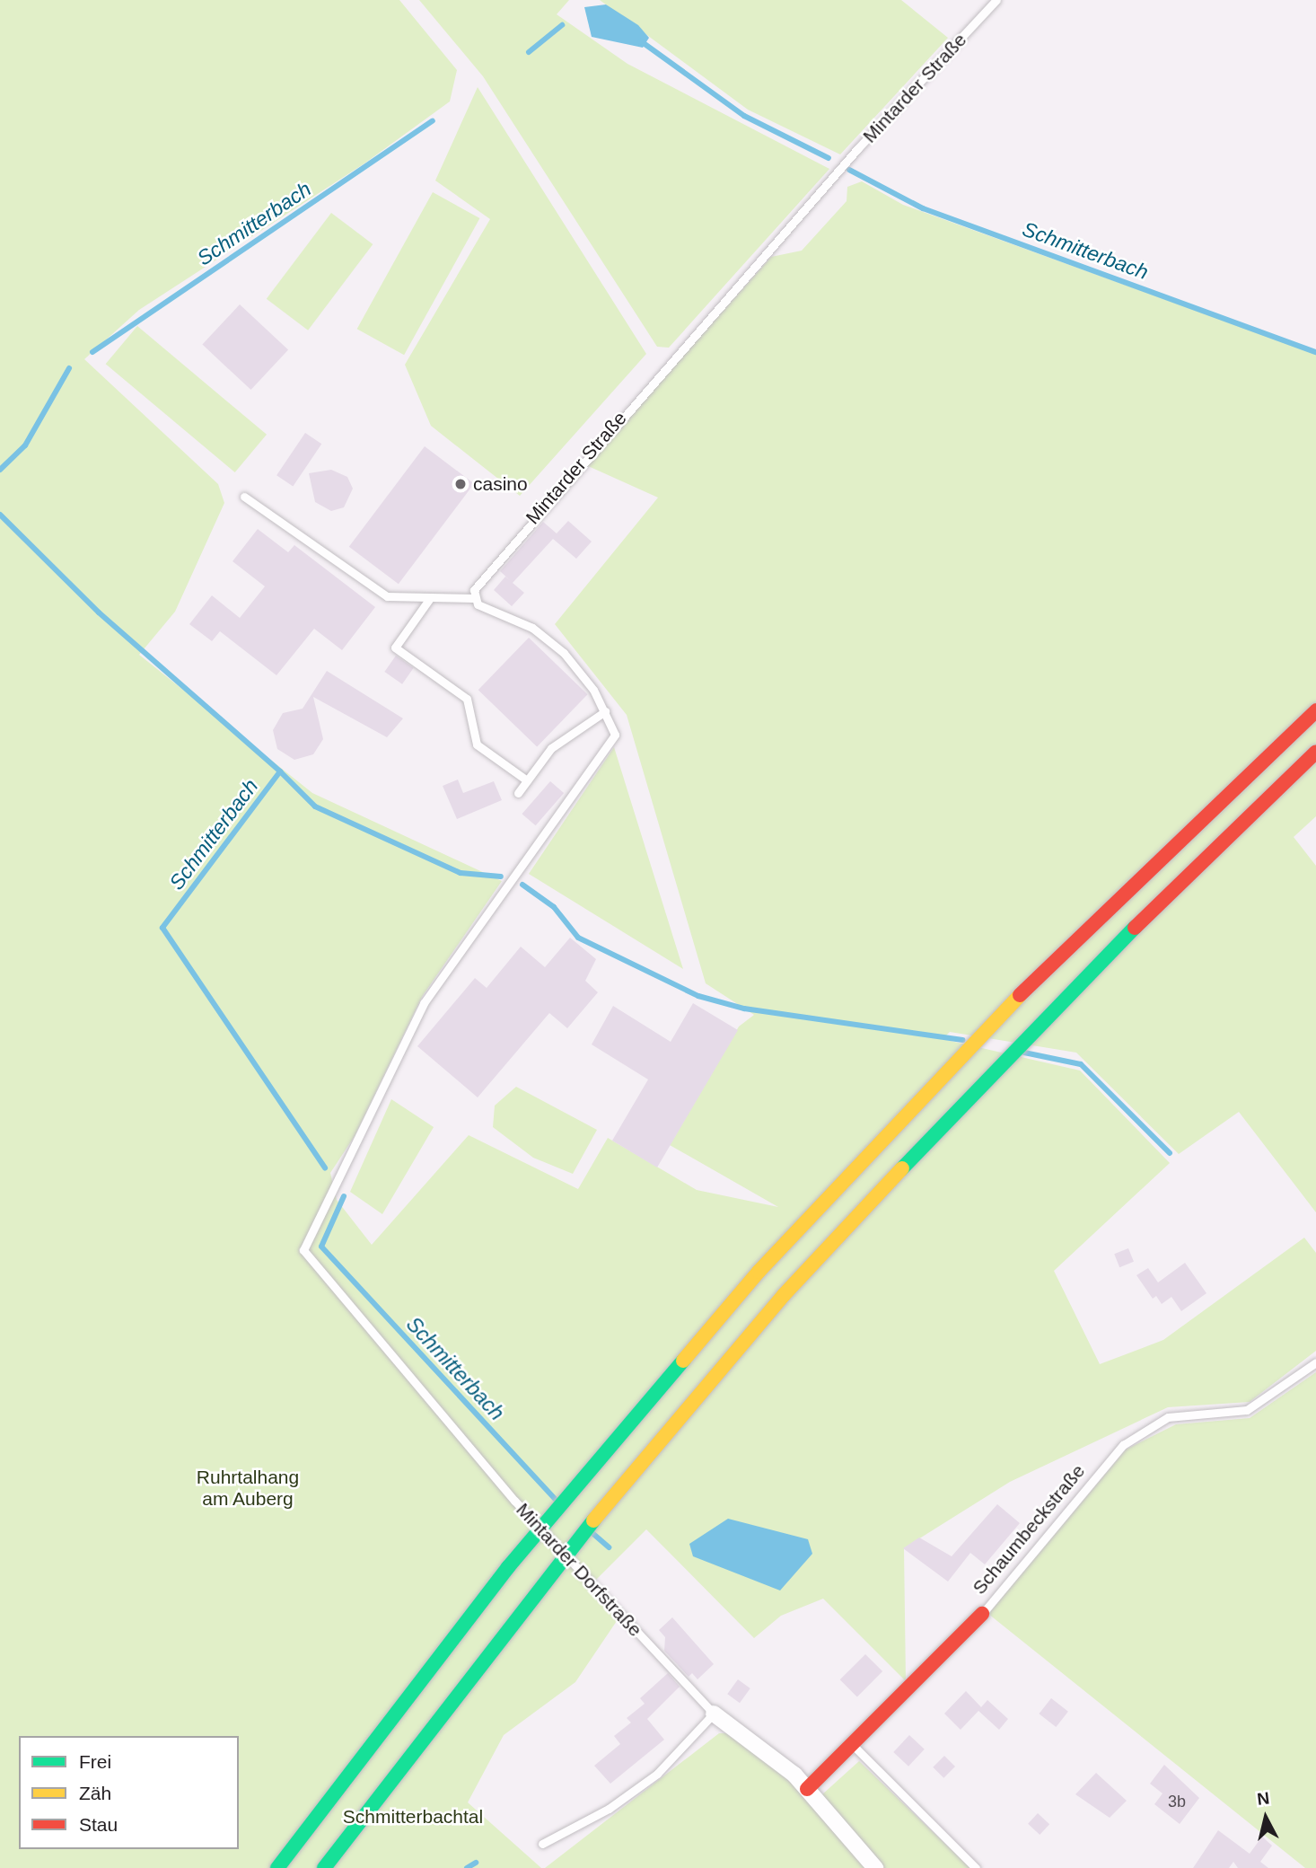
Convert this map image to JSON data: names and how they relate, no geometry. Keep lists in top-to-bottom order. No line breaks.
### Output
{"streets":{"main road":["Schaumbeckstraße"],"street":["Mintarder Dorfstraße"],"lane":["Mintarder Straße"]},"crossings":[["Schaumbeckstraße","Mintarder Dorfstraße"]],"water":["Schmitterbach"],"parks":["Ruhrtalhang am Auberg","Schmitterbachtal"],"places":["casino"],"house_numbers":["3b"],"legend":["Frei","Zäh","Stau"],"north":"top"}
